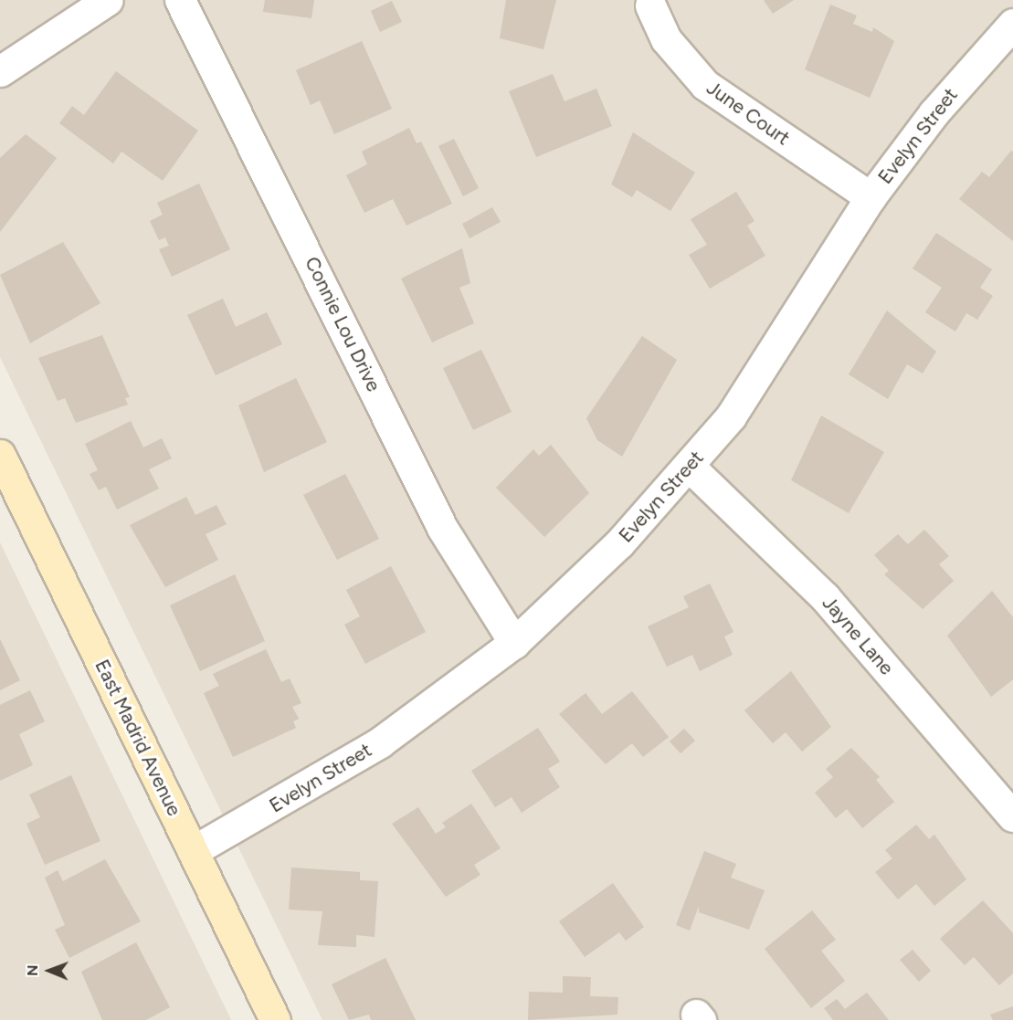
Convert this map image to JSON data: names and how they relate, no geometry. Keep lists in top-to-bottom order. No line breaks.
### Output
{"streets":{"street":["June Court","Evelyn Street","Connie Lou Drive","Jayne Lane","East Madrid Avenue"]},"crossings":[["June Court","Evelyn Street"],["Evelyn Street","Connie Lou Drive"],["Evelyn Street","Jayne Lane"],["Evelyn Street","East Madrid Avenue"]],"north":"left"}
